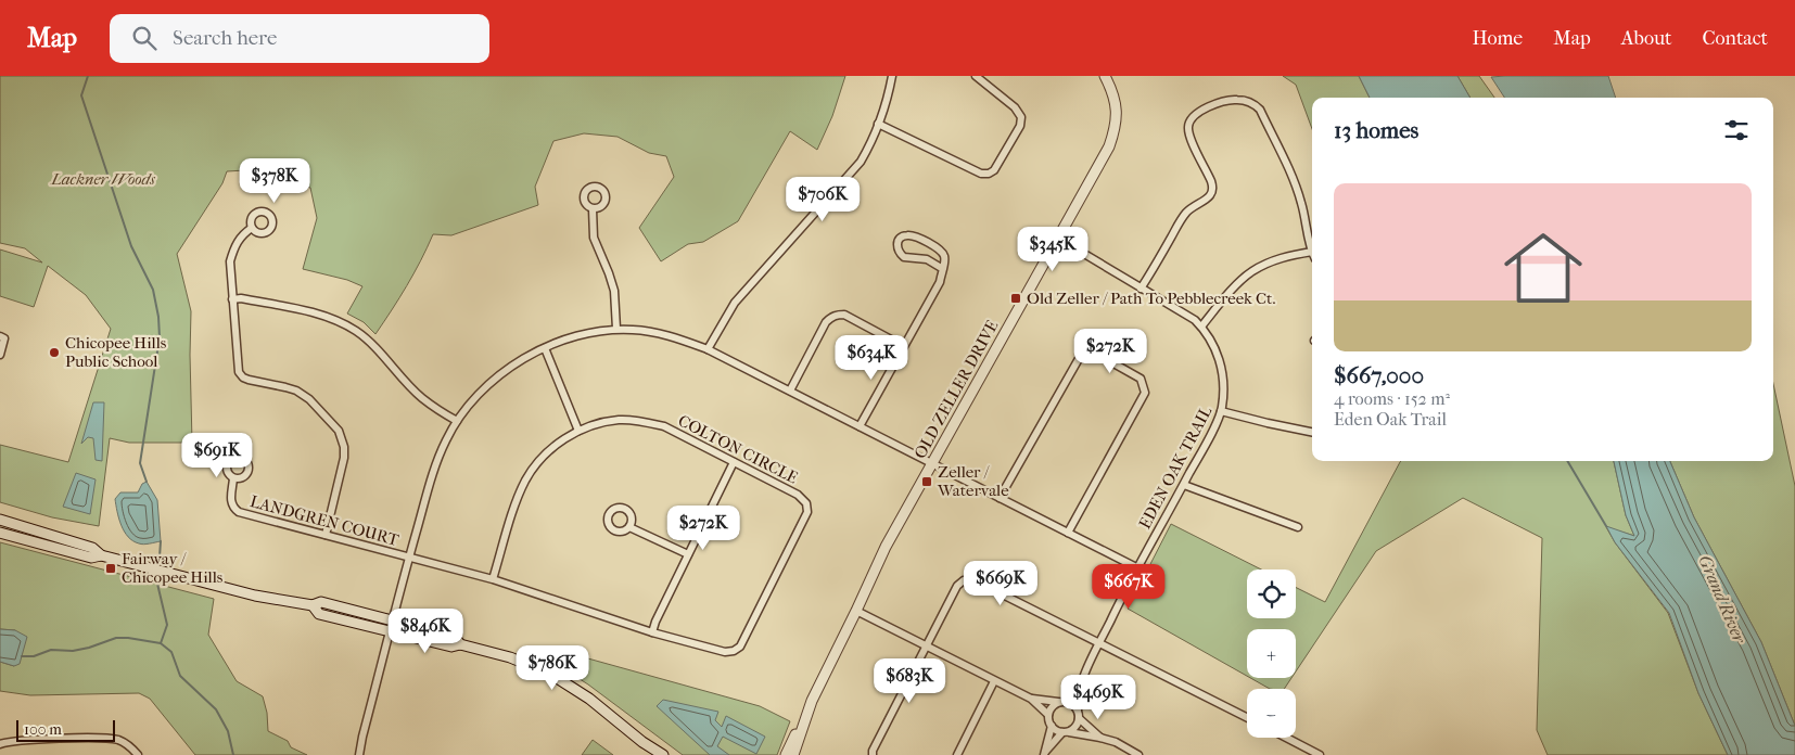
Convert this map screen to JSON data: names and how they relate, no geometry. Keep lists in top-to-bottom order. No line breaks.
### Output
{"streets":{"main road":["OLD ZELLER DRIVE"],"street":["COLTON CIRCLE","EDEN OAK TRAIL","LANDGREN COURT"]},"crossings":[["OLD ZELLER DRIVE","EDEN OAK TRAIL"],["COLTON CIRCLE","LANDGREN COURT"]],"water":["Grand River"],"parks":["Lackner Woods"],"places":{"transit":["Old Zeller / Path To Pebblecreek Ct.","Zeller / Watervale","Fairway / Chicopee Hills"],"other":["Chicopee Hills Public School"]},"scale_bar":"100 m","page":{"header":"Map","search":"Search here","nav":["Home","Map","About","Contact"],"heading":"13 homes","price":["$378K","$706K","$345K","$272K","$634K","$691K","$272K","$669K","$667K","$846K","$786K","$683K","$469K"],"list":[{"name":"$667,000","note":"4 rooms · 152 m² · Eden Oak Trail"}],"map_buttons":["+","−"],"scale":"100 m"}}
